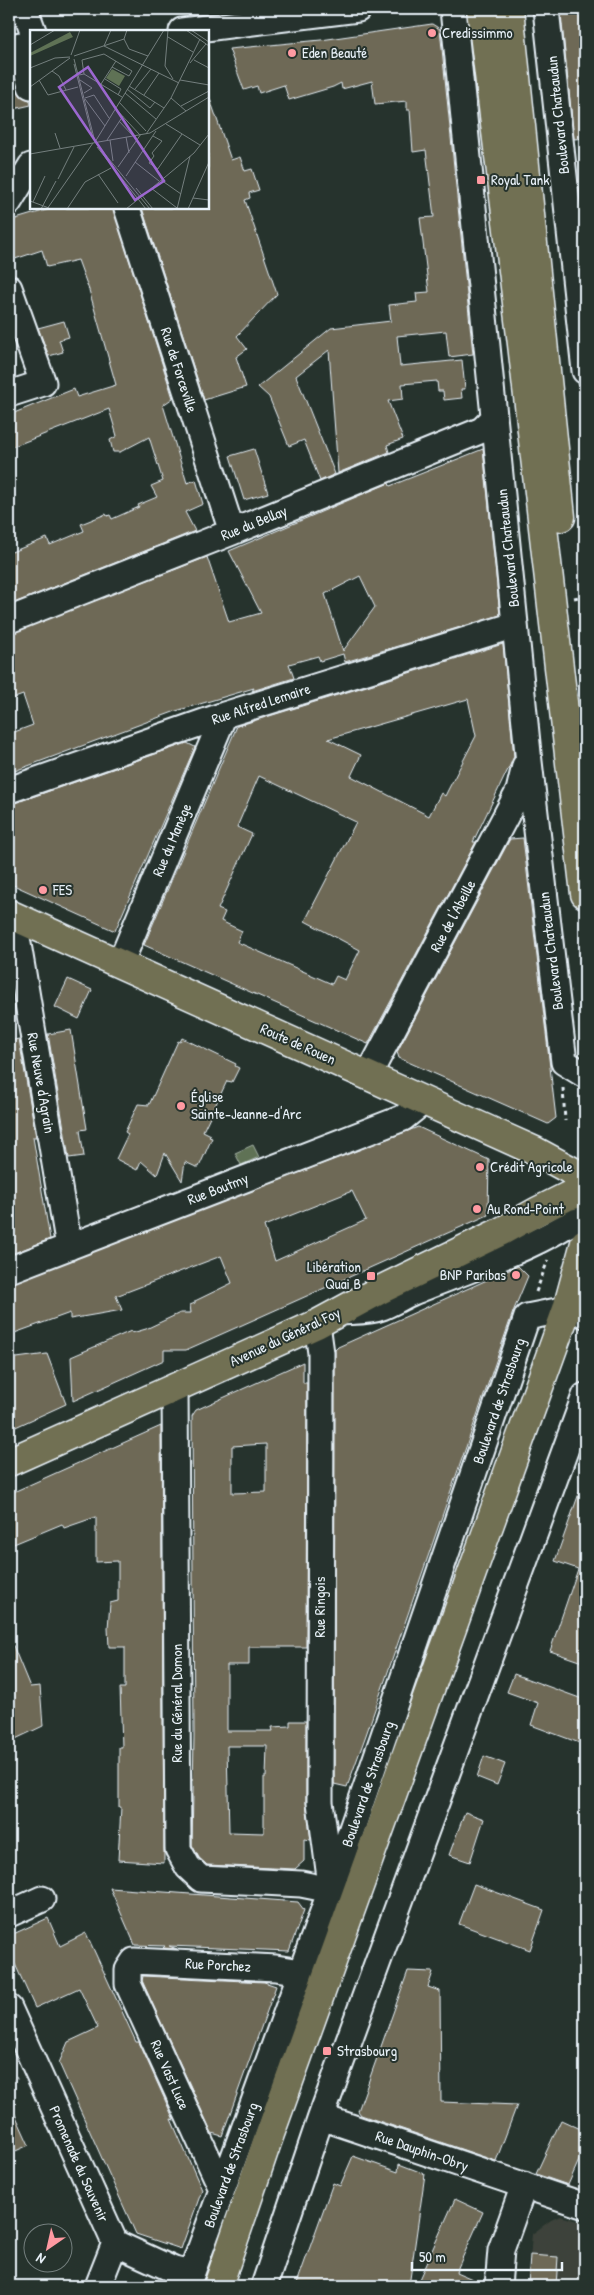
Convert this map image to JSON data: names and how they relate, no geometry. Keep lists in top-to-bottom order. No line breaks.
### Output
{"streets":{"main road":["Route de Rouen","Avenue du Général Foy","Boulevard de Strasbourg"],"street":["Boulevard Chateaudun","Rue de Forceville","Rue du Bellay","Rue Alfred Lemaire","Rue du Manège","Rue de l'Abeille","Rue Neuve d'Agrain","Rue Boutmy","Rue Ringois","Rue du Général Domon","Rue Porchez","Rue Vast Luce","Rue Dauphin-Obry","Promenade du Souvenir"]},"crossings":[["Boulevard Chateaudun","Rue du Bellay"],["Boulevard Chateaudun","Rue Alfred Lemaire"],["Boulevard Chateaudun","Rue de l'Abeille"],["Rue de Forceville","Rue du Bellay"],["Rue Alfred Lemaire","Rue du Manège"],["Rue du Manège","Route de Rouen"],["Rue de l'Abeille","Route de Rouen"],["Route de Rouen","Rue Neuve d'Agrain"],["Route de Rouen","Rue Boutmy"],["Rue Neuve d'Agrain","Rue Boutmy"],["Avenue du Général Foy","Rue Ringois"],["Avenue du Général Foy","Rue du Général Domon"],["Boulevard de Strasbourg","Rue Ringois"],["Boulevard de Strasbourg","Rue du Général Domon"],["Boulevard de Strasbourg","Rue Porchez"],["Boulevard de Strasbourg","Rue Vast Luce"],["Rue Ringois","Rue du Général Domon"],["Rue Porchez","Rue Vast Luce"]],"places":{"other":["Credissimmo","Eden Beauté","FES","Église Sainte-Jeanne-d'Arc","Crédit Agricole","Au Rond-Point","BNP Paribas"],"transit":["Royal Tank","Libération Quai B","Strasbourg"]},"scale_bar":"50 m","north":"bottom left"}
